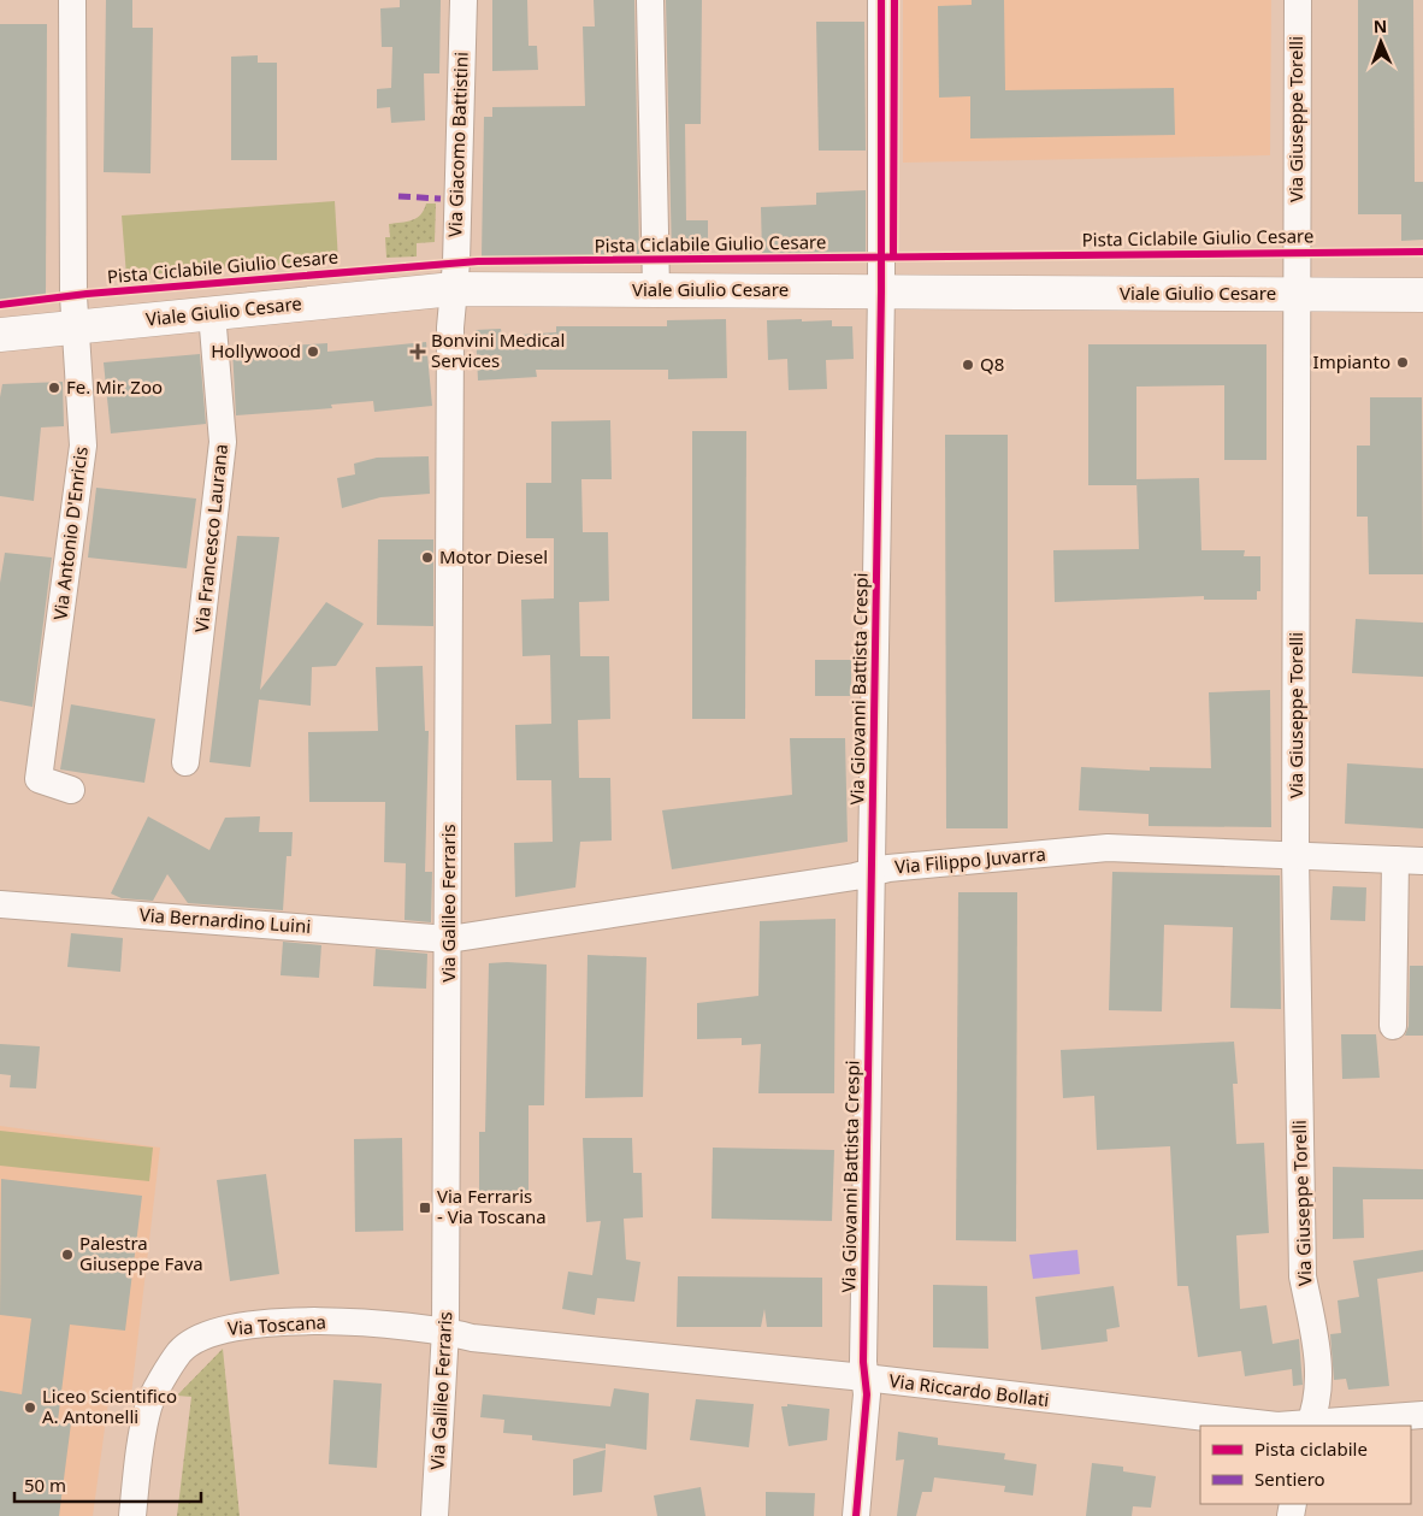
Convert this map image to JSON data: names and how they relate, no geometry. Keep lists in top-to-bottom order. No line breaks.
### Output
{"streets":{"main road":["Viale Giulio Cesare"],"street":["Via Giuseppe Torelli","Via Giacomo Battistini","Via Antonio D'Enricis","Via Francesco Laurana","Via Giovanni Battista Crespi","Via Filippo Juvarra","Via Galileo Ferraris","Via Bernardino Luini","Via Toscana","Via Riccardo Bollati"],"cycle path":["Pista Ciclabile Giulio Cesare"]},"crossings":[["Via Giuseppe Torelli","Viale Giulio Cesare"],["Via Giuseppe Torelli","Via Filippo Juvarra"],["Via Giuseppe Torelli","Via Riccardo Bollati"],["Via Giacomo Battistini","Viale Giulio Cesare"],["Via Giacomo Battistini","Via Galileo Ferraris"],["Viale Giulio Cesare","Via Antonio D'Enricis"],["Viale Giulio Cesare","Via Francesco Laurana"],["Viale Giulio Cesare","Via Giovanni Battista Crespi"],["Viale Giulio Cesare","Via Galileo Ferraris"],["Via Giovanni Battista Crespi","Via Filippo Juvarra"],["Via Giovanni Battista Crespi","Via Riccardo Bollati"],["Via Filippo Juvarra","Via Galileo Ferraris"],["Via Filippo Juvarra","Via Bernardino Luini"],["Via Galileo Ferraris","Via Bernardino Luini"],["Via Galileo Ferraris","Via Toscana"],["Via Galileo Ferraris","Via Riccardo Bollati"],["Via Toscana","Via Riccardo Bollati"]],"places":{"other":["Hollywood","Impianto","Q8","Fe. Mir. Zoo","Motor Diesel","Palestra Giuseppe Fava","Liceo Scientifico A. Antonelli"],"health":["Bonvini Medical Services"],"transit":["Via Ferraris - Via Toscana"]},"legend":["Pista ciclabile","Sentiero"],"scale_bar":"50 m","north":"top"}
